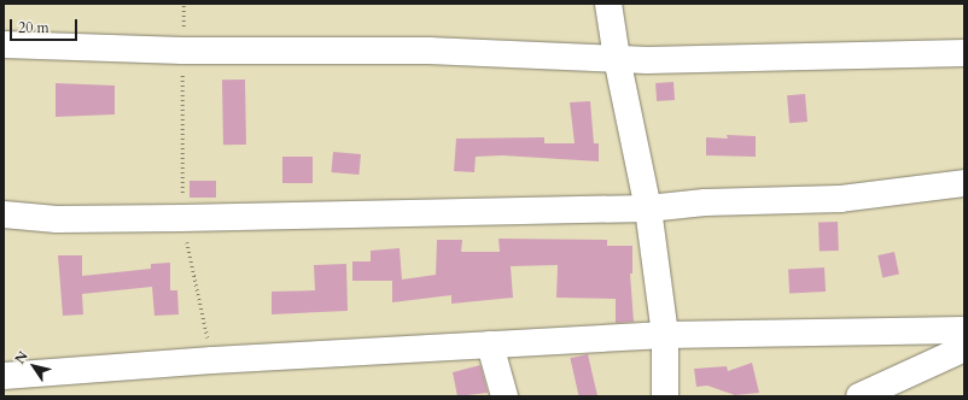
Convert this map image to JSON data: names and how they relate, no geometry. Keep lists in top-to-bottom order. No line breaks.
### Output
{"scale_bar":"20 m","north":"top left"}
